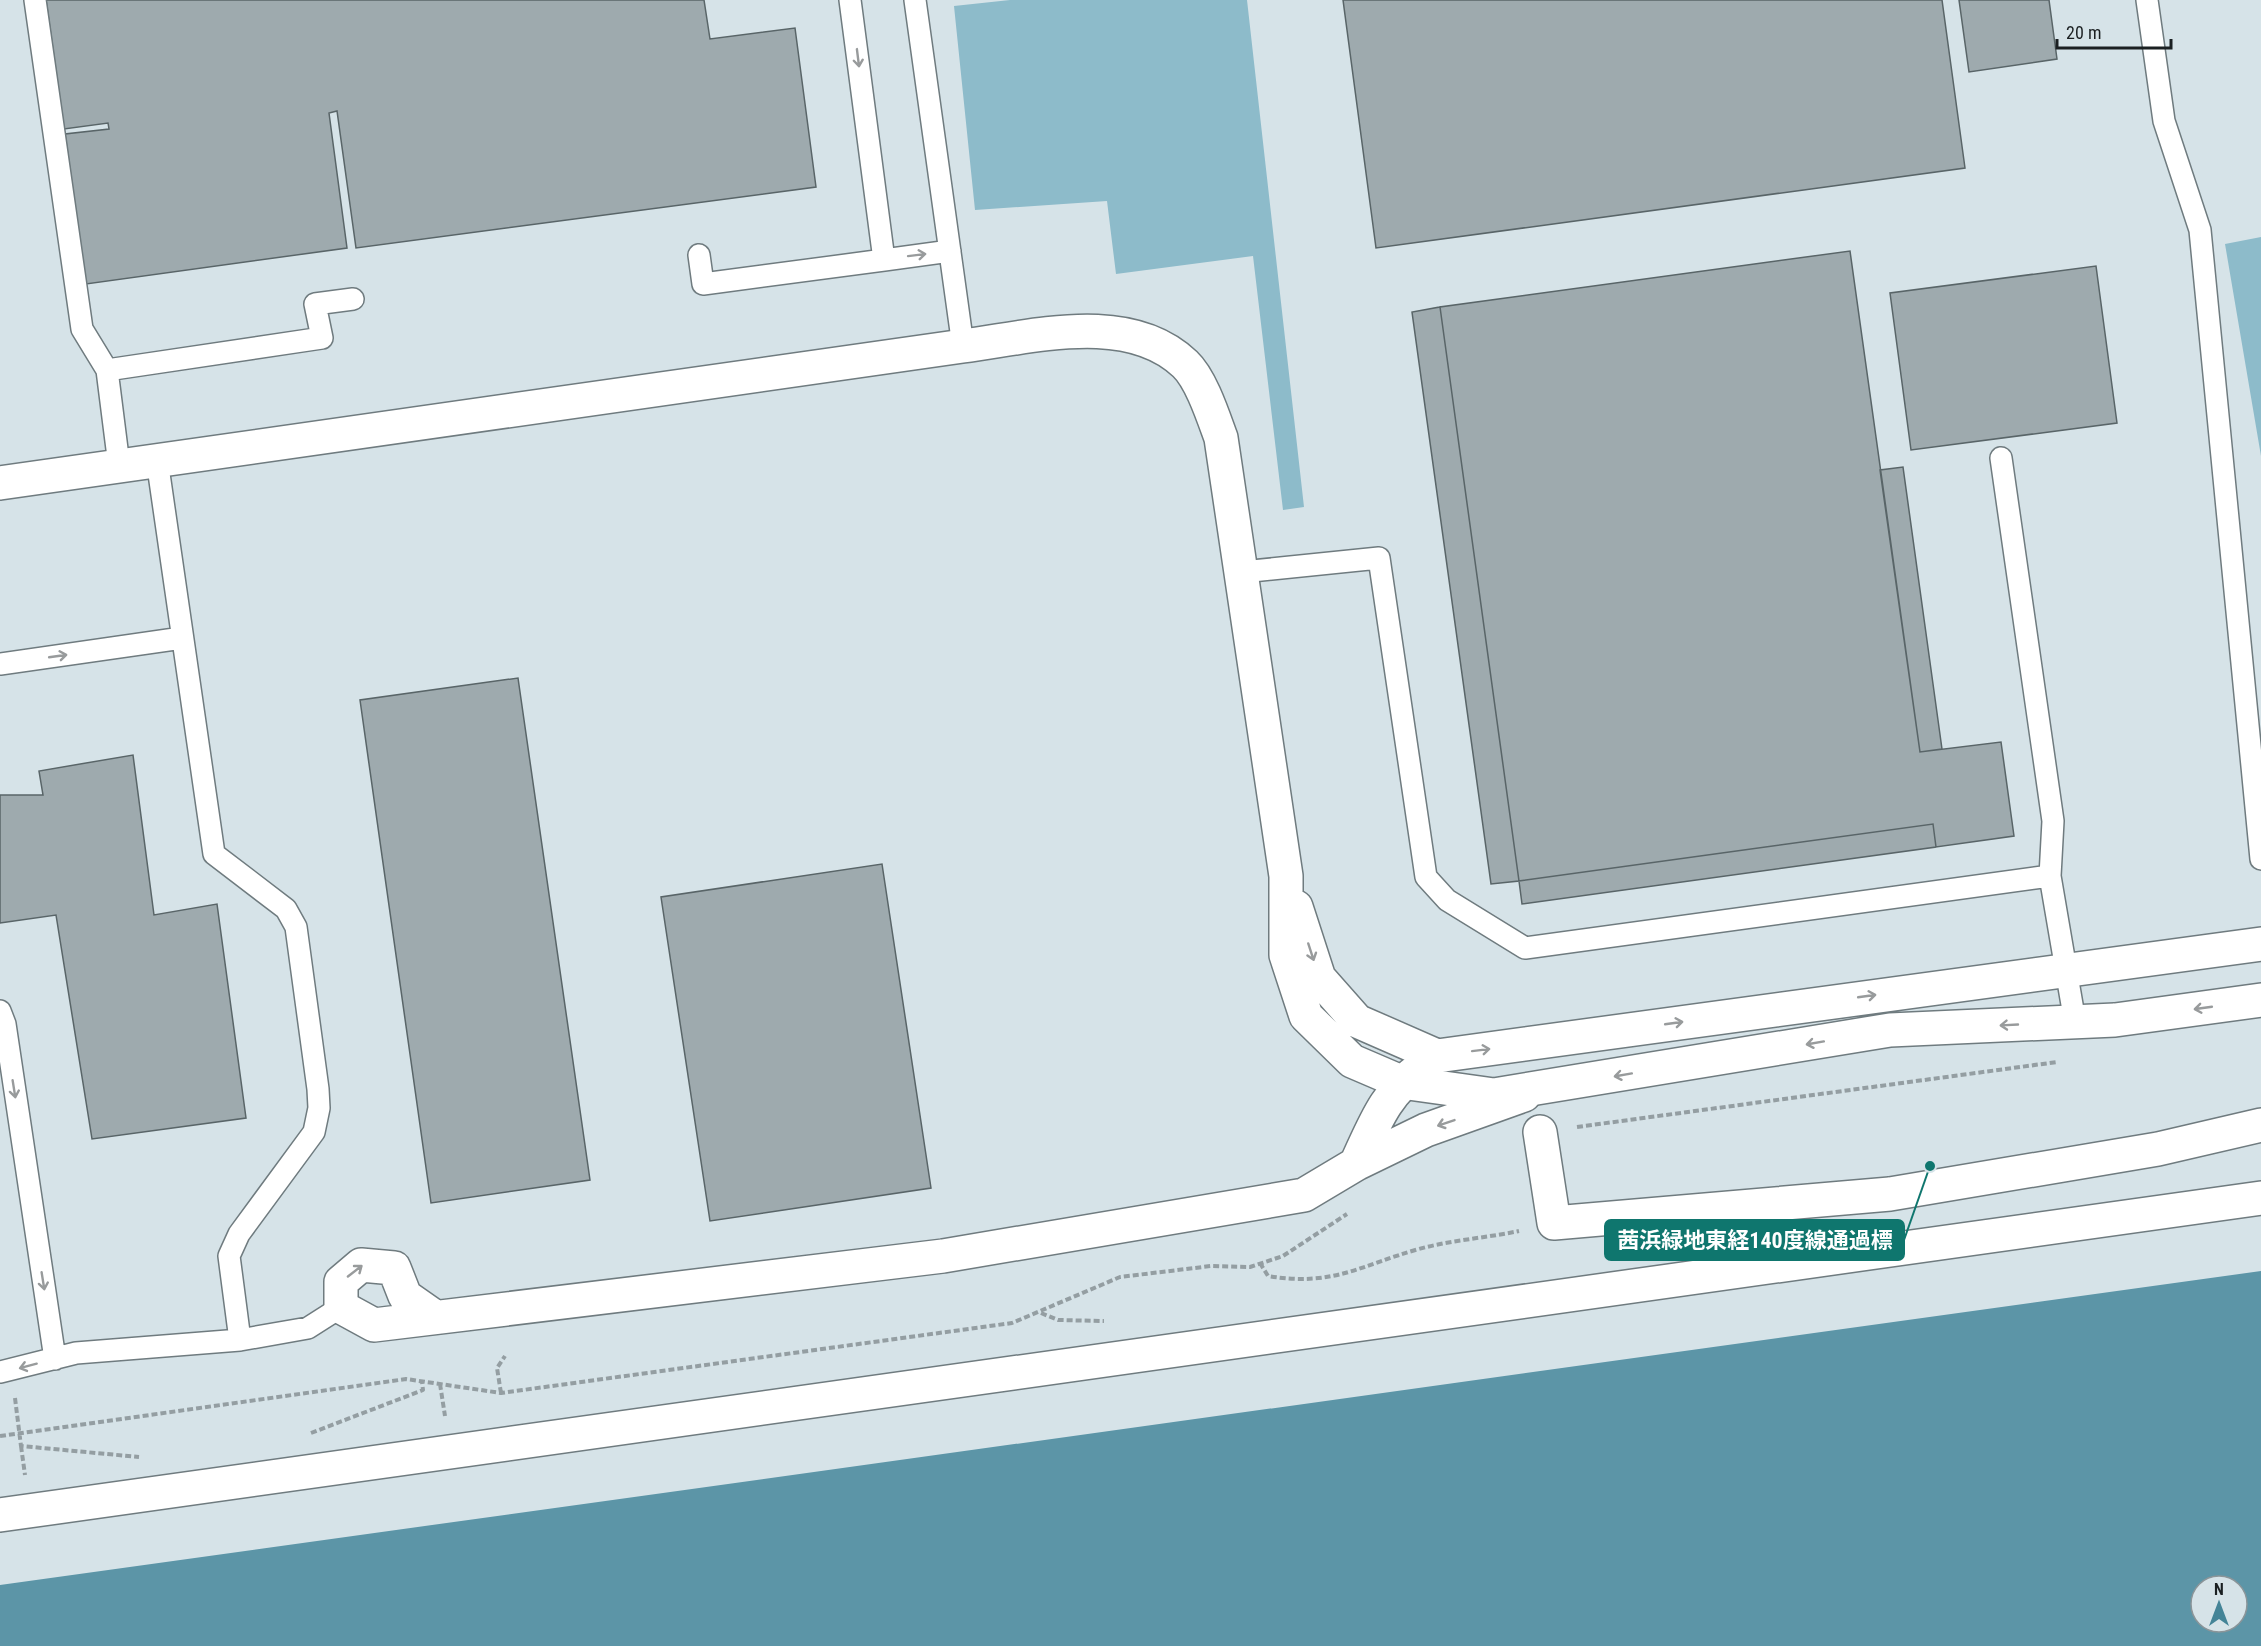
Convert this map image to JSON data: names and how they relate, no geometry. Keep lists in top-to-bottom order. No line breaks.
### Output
{"places":["茜浜緑地東経140度線通過標"],"scale_bar":"20 m","north":"top"}
